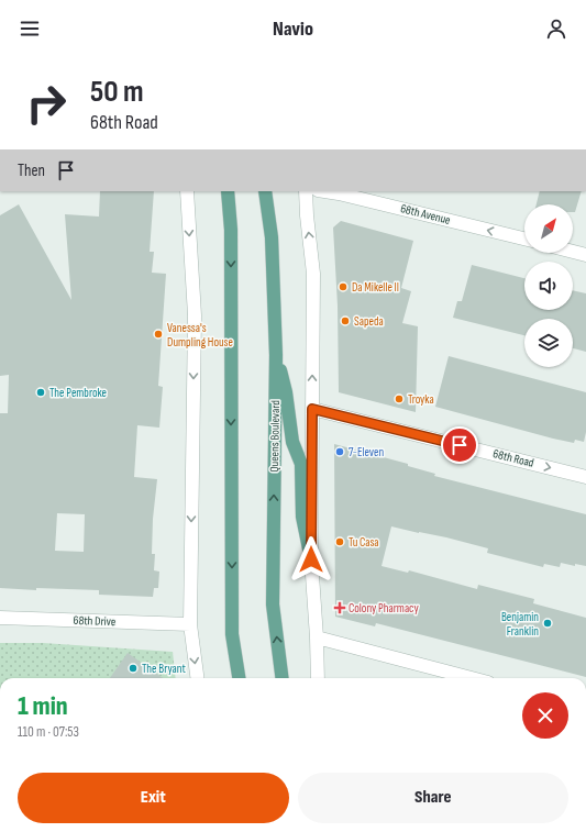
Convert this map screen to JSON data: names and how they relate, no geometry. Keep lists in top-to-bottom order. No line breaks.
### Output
{"streets":{"main road":["Queens Boulevard"],"street":["68th Avenue","68th Road","68th Drive"]},"one_way":["68th Avenue","68th Road"],"places":{"other":["Da Mikelle II","Sapeda","Vanessa's Dumpling House","The Pembroke","Troyka","7-Eleven","Tu Casa","Benjamin Franklin","The Bryant"],"health":["Colony Pharmacy"]},"north":"top right","page":{"header":"Navio","turn":["50 m","68th Road"],"then":"Then","heading":["1 min","110 m · 07:53"],"buttons":["Exit","Share"]}}
